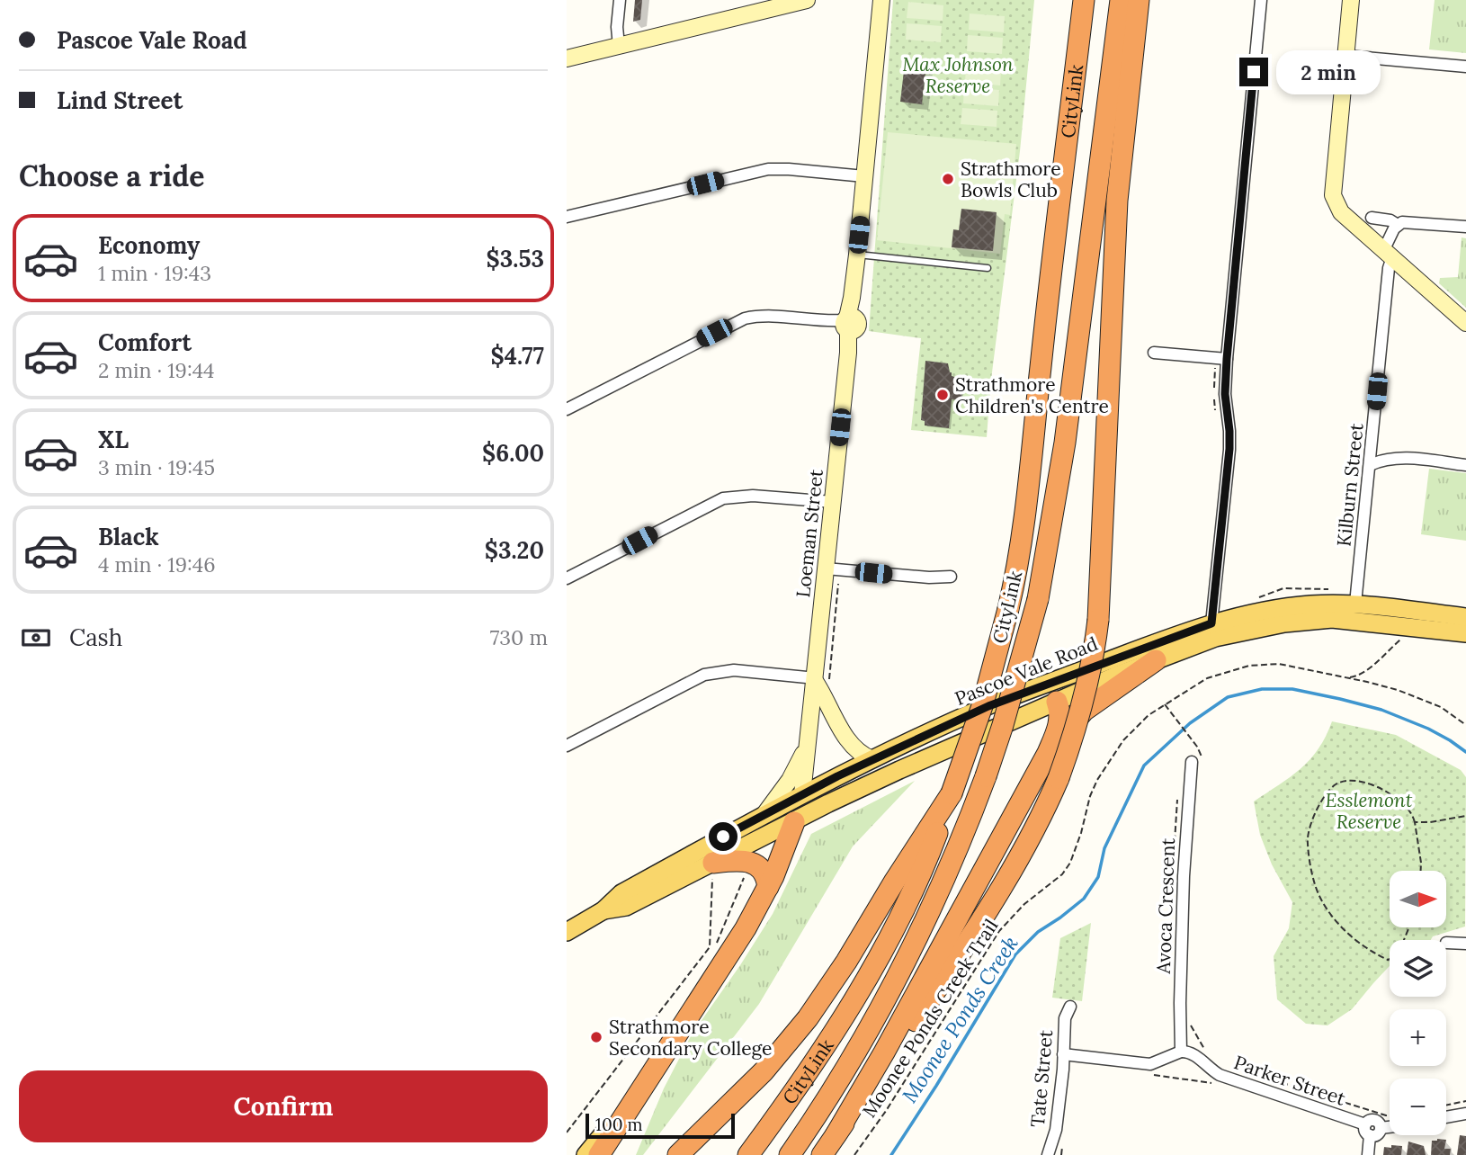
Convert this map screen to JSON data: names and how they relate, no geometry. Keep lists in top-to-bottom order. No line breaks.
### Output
{"streets":{"highway":["CityLink"],"main road":["Pascoe Vale Road"],"street":["Kilburn Street","Loeman Street","Avoca Crescent","Tate Street","Parker Street"],"path":["Moonee Ponds Creek Trail"]},"crossings":[["Kilburn Street","Pascoe Vale Road"],["Loeman Street","Pascoe Vale Road"],["Avoca Crescent","Parker Street"]],"water":["Moonee Ponds Creek"],"parks":["Max Johnson Reserve","Esslemont Reserve"],"places":["Strathmore Bowls Club","Strathmore Children's Centre","Strathmore Secondary College"],"scale_bar":"100 m","north":"right","page":{"banner":["Pascoe Vale Road","Lind Street"],"bubble":"2 min","heading":"Choose a ride","list":[{"name":"Economy","note":"1 min · 19:43","value":"$3.53"},{"name":"Comfort","note":"2 min · 19:44","value":"$4.77"},{"name":"XL","note":"3 min · 19:45","value":"$6.00"},{"name":"Black","note":"4 min · 19:46","value":"$3.20"}],"pay":["Cash","730 m"],"map_buttons":["+","−"],"buttons":"Confirm","scale":"100 m"}}
